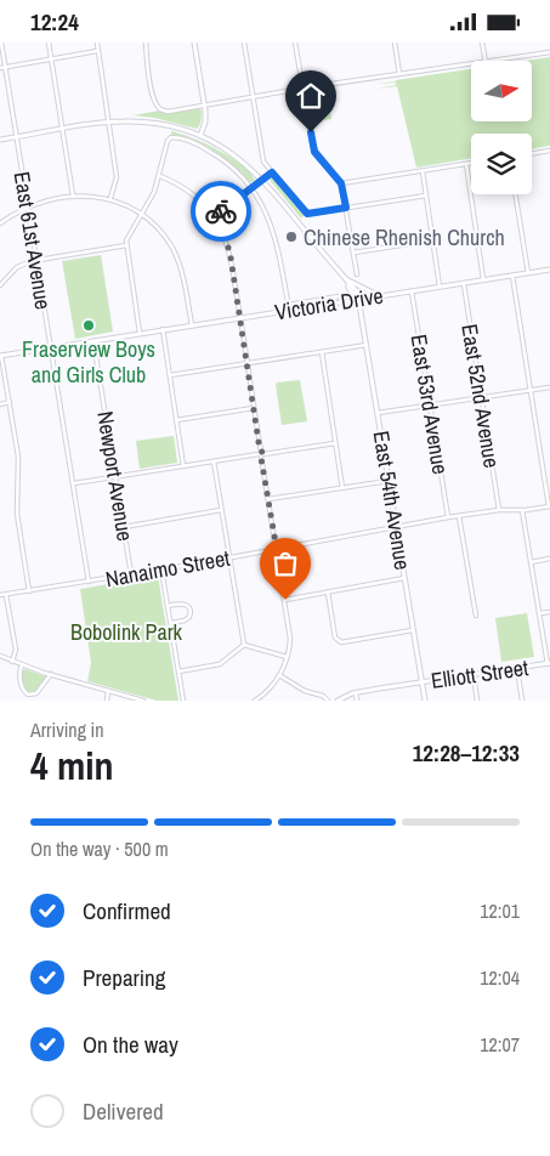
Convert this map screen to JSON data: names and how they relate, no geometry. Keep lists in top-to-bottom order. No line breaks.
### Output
{"streets":{"street":["East 61st Avenue","Victoria Drive","East 52nd Avenue","East 53rd Avenue","Newport Avenue","East 54th Avenue","Nanaimo Street","Elliott Street"]},"crossings":[["East 61st Avenue","Victoria Drive"],["East 61st Avenue","Nanaimo Street"],["Victoria Drive","East 52nd Avenue"],["Victoria Drive","East 53rd Avenue"],["Victoria Drive","Newport Avenue"],["Victoria Drive","East 54th Avenue"],["East 52nd Avenue","Nanaimo Street"],["East 53rd Avenue","Nanaimo Street"],["Newport Avenue","Nanaimo Street"],["East 54th Avenue","Nanaimo Street"],["East 54th Avenue","Elliott Street"]],"parks":["Bobolink Park"],"places":["Chinese Rhenish Church","Fraserview Boys and Girls Club"],"north":"right","page":{"status":"12:24","heading":["4 min","Arriving in","12:28–12:33"],"bar":"On the way · 500 m","list":[["Confirmed","12:01"],["Preparing","12:04"],["On the way","12:07"],"Delivered"]}}
